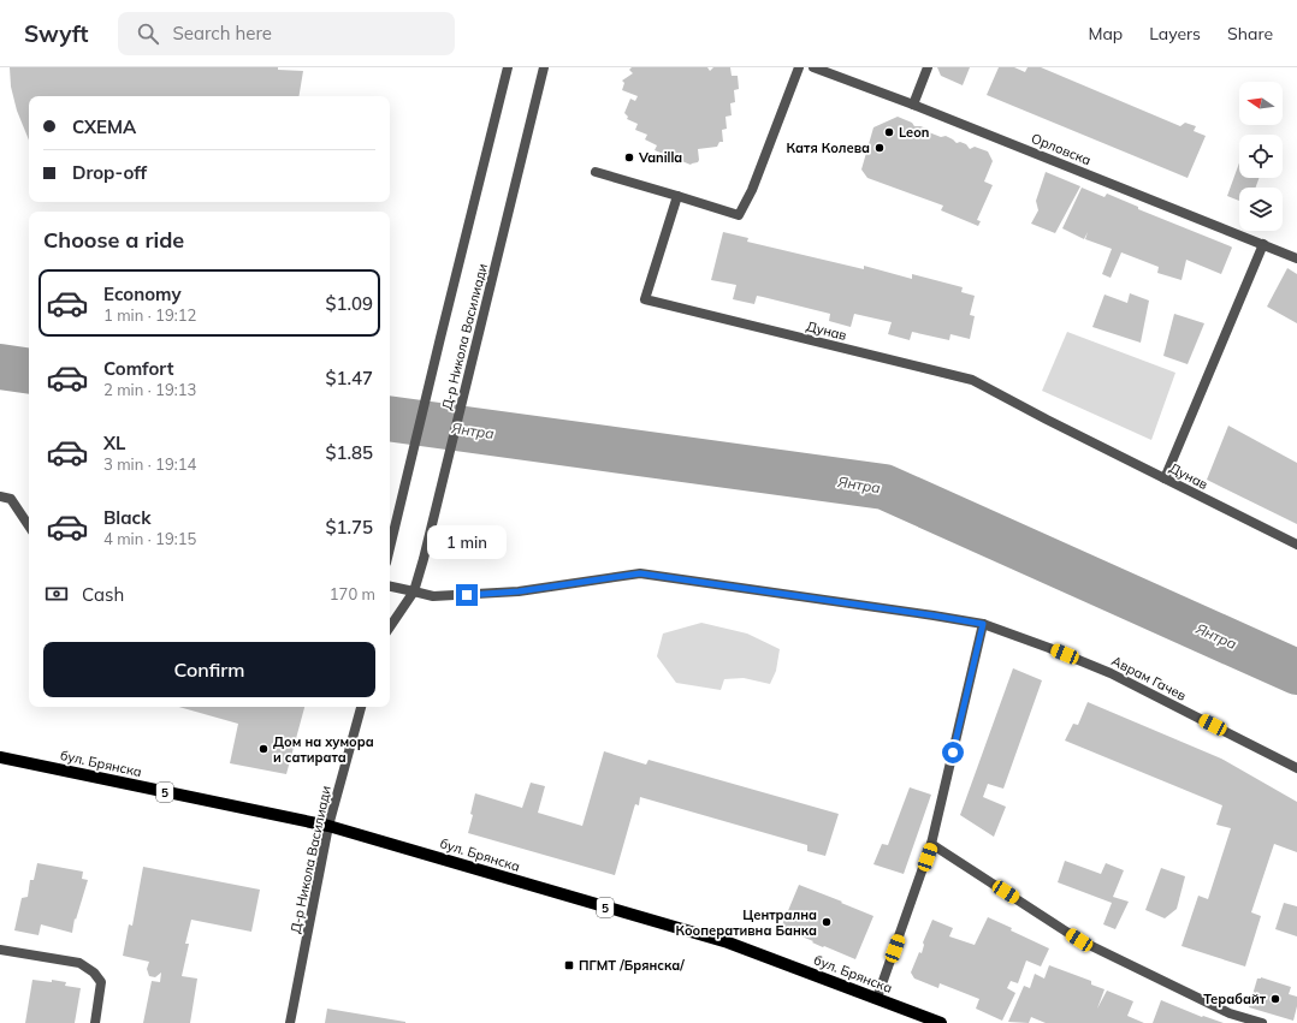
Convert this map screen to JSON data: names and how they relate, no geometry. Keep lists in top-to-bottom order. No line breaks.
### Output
{"streets":{"main road":["бул. Брянска","5"],"street":["Орловска","Дунав","Д-р Никола Василиади","Аврам Гачев"]},"crossings":[["Д-р Никола Василиади","Аврам Гачев"],["Д-р Никола Василиади","бул. Брянска"]],"water":["Янтра"],"places":{"other":["Leon","Катя Колева","Vanilla","Дом на хумора и сатирата","Централна Кооперативна Банка","Терабайт"],"transit":["ПГМТ /Брянска/"]},"north":"left","page":{"header":"Swyft","search":"Search here","nav":["Map","Layers","Share"],"banner":["СХЕМА","Drop-off"],"heading":"Choose a ride","list":[{"name":"Economy","note":"1 min · 19:12","value":"$1.09"},{"name":"Comfort","note":"2 min · 19:13","value":"$1.47"},{"name":"XL","note":"3 min · 19:14","value":"$1.85"},{"name":"Black","note":"4 min · 19:15","value":"$1.75"}],"bubble":"1 min","pay":["Cash","170 m"],"buttons":"Confirm"}}
